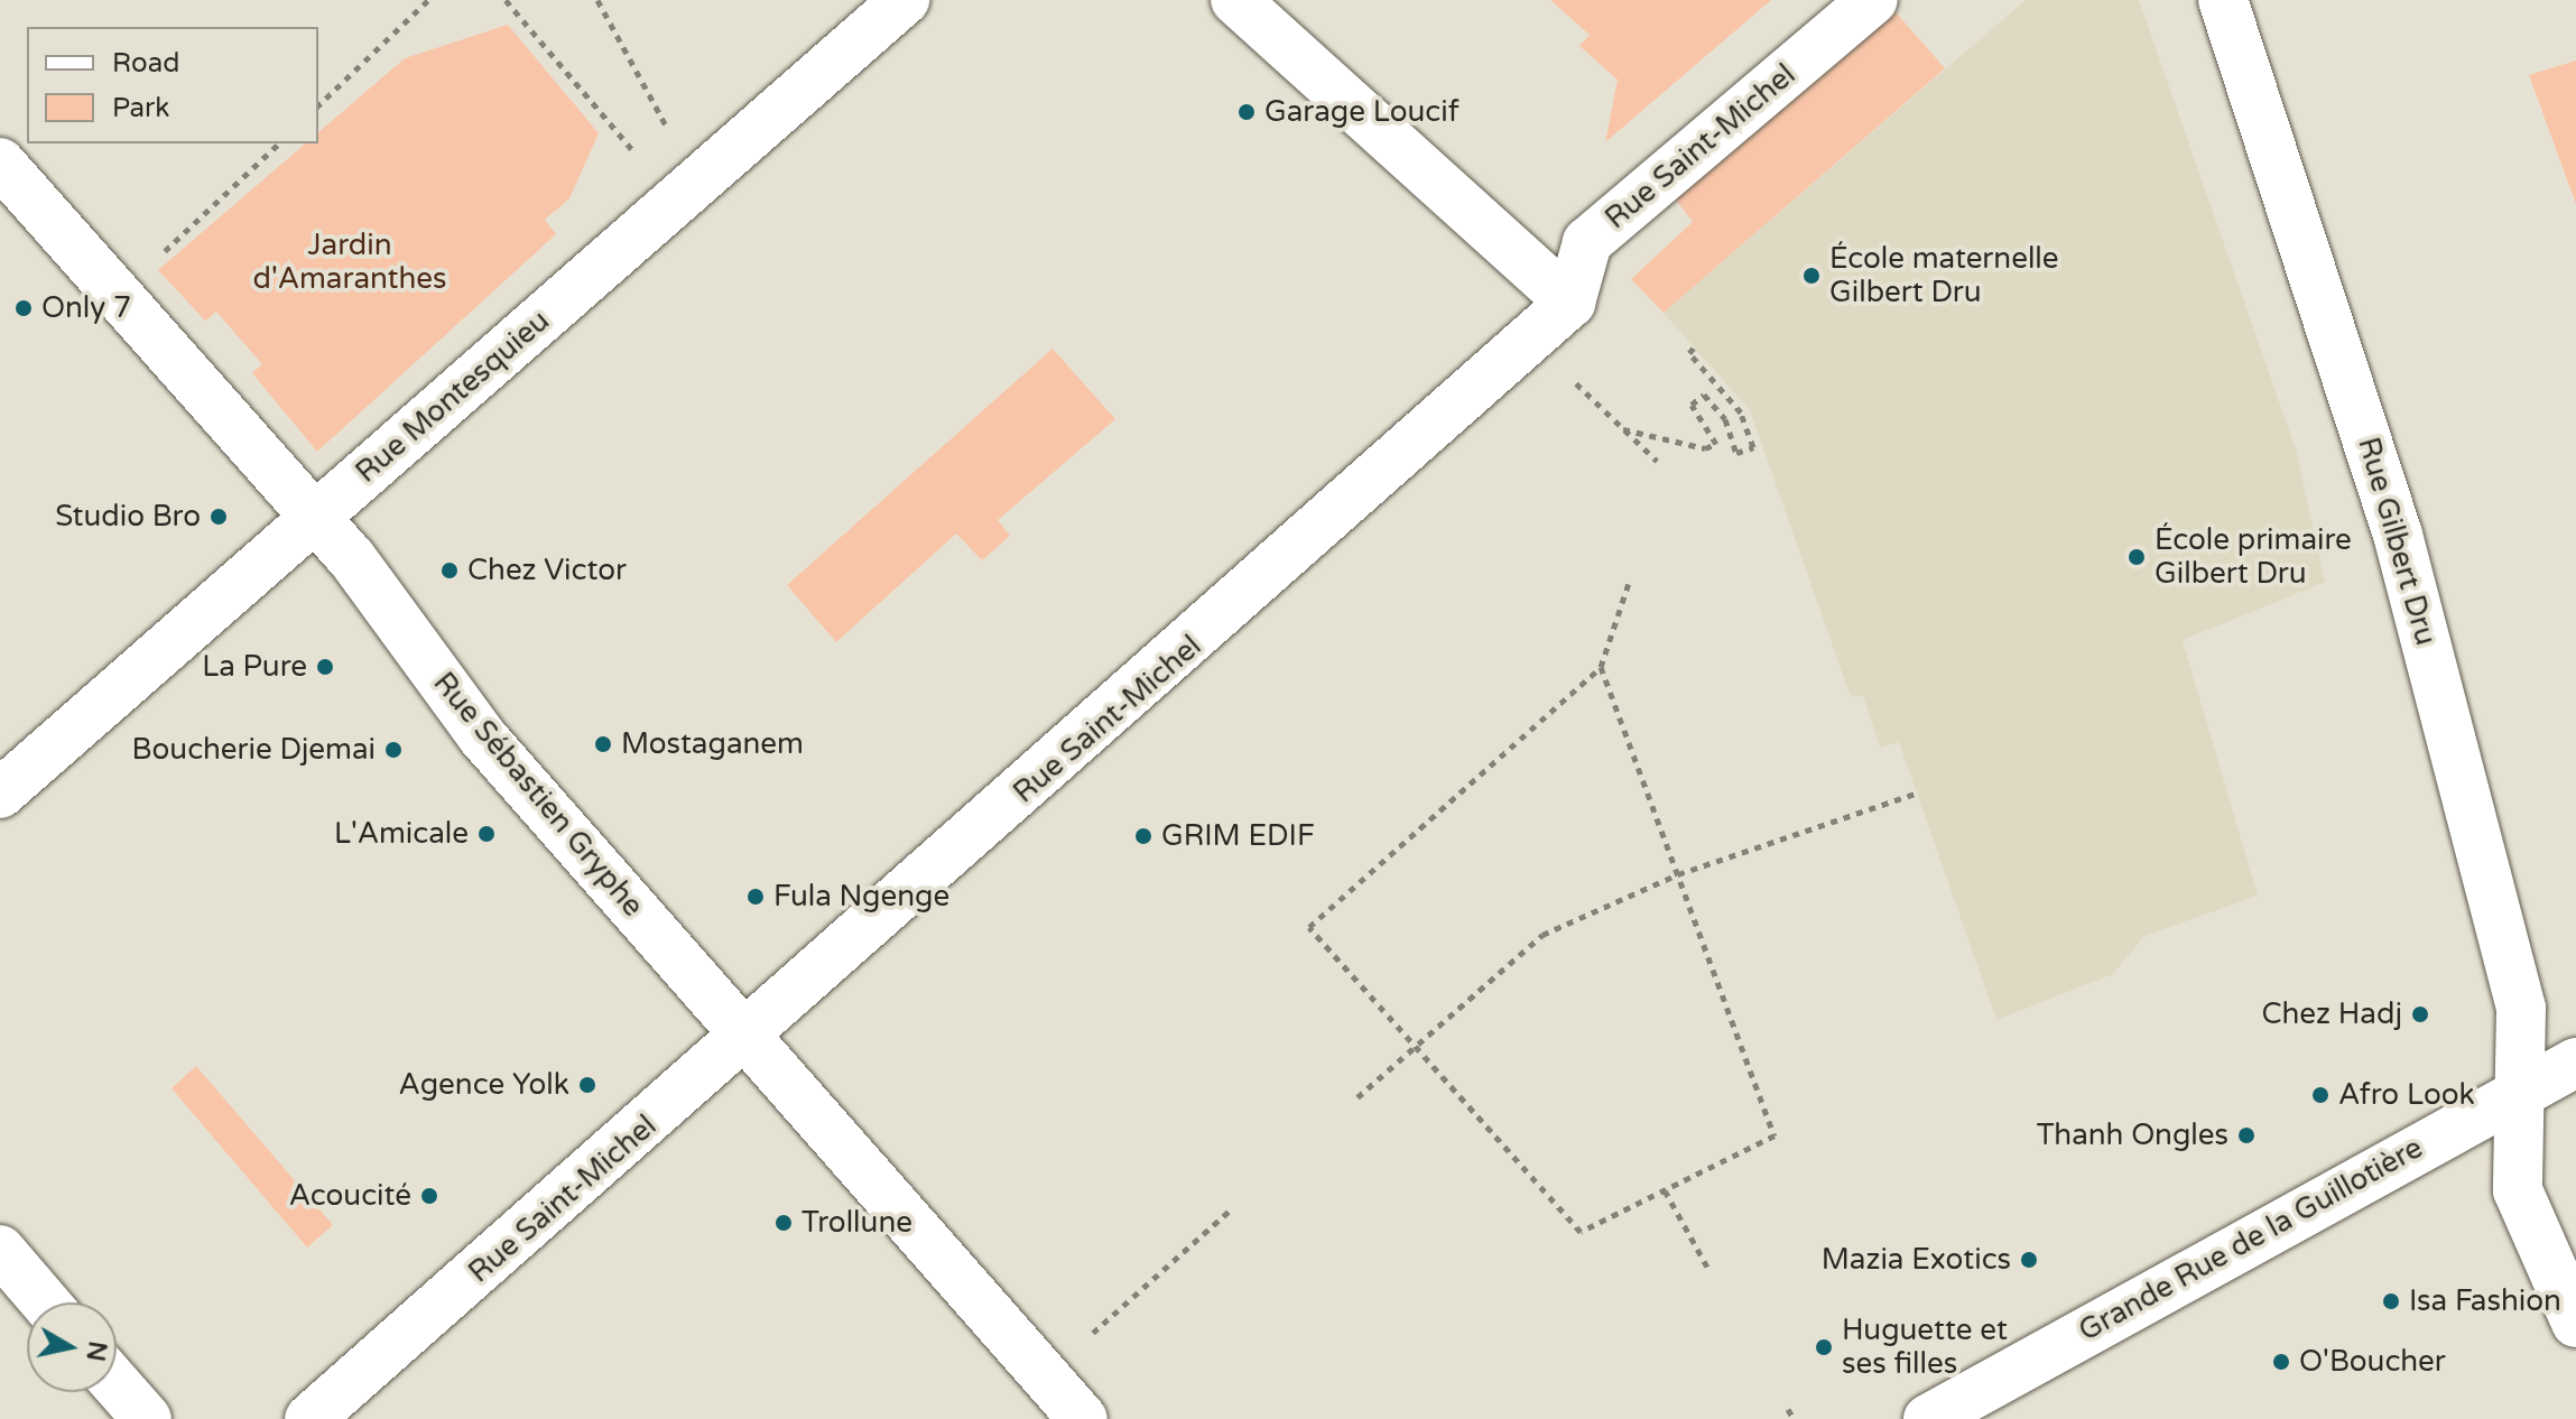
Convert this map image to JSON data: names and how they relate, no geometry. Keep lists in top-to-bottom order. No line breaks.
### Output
{"streets":{"street":["Rue Saint-Michel","Rue Montesquieu","Rue Gilbert Dru","Rue Sébastien Gryphe","Grande Rue de la Guillotière"]},"crossings":[["Rue Saint-Michel","Rue Sébastien Gryphe"],["Rue Montesquieu","Rue Sébastien Gryphe"],["Rue Gilbert Dru","Grande Rue de la Guillotière"]],"parks":["Jardin d'Amaranthes"],"places":["Garage Loucif","École maternelle Gilbert Dru","Only 7","Studio Bro","École primaire Gilbert Dru","Chez Victor","La Pure","Mostaganem","Boucherie Djemai","L'Amicale","GRIM EDIF","Fula Ngenge","Chez Hadj","Agence Yolk","Afro Look","Thanh Ongles","Acoucité","Trollune","Mazia Exotics","Isa Fashion","Huguette et ses filles","O'Boucher"],"legend":["Road","Park"],"north":"right"}
